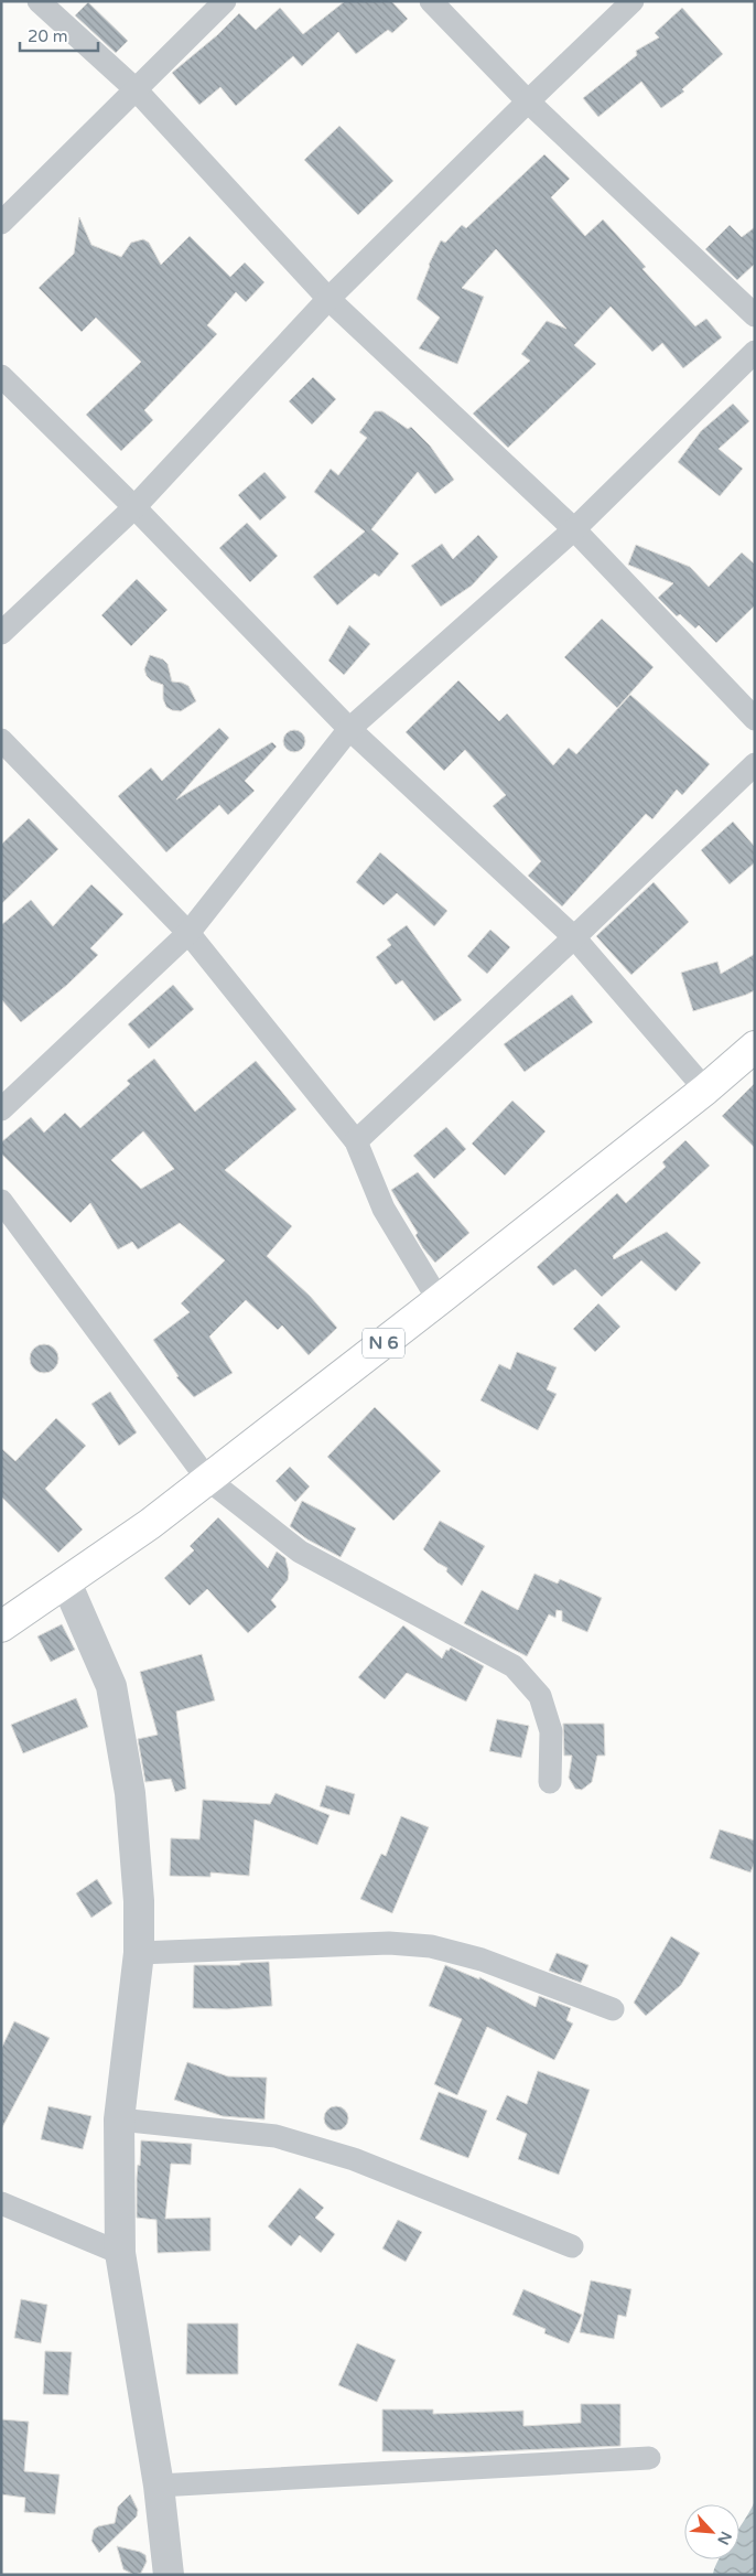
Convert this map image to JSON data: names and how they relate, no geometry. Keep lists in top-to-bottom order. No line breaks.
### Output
{"streets":{"main road":["N 6"]},"scale_bar":"20 m","north":"bottom right"}
